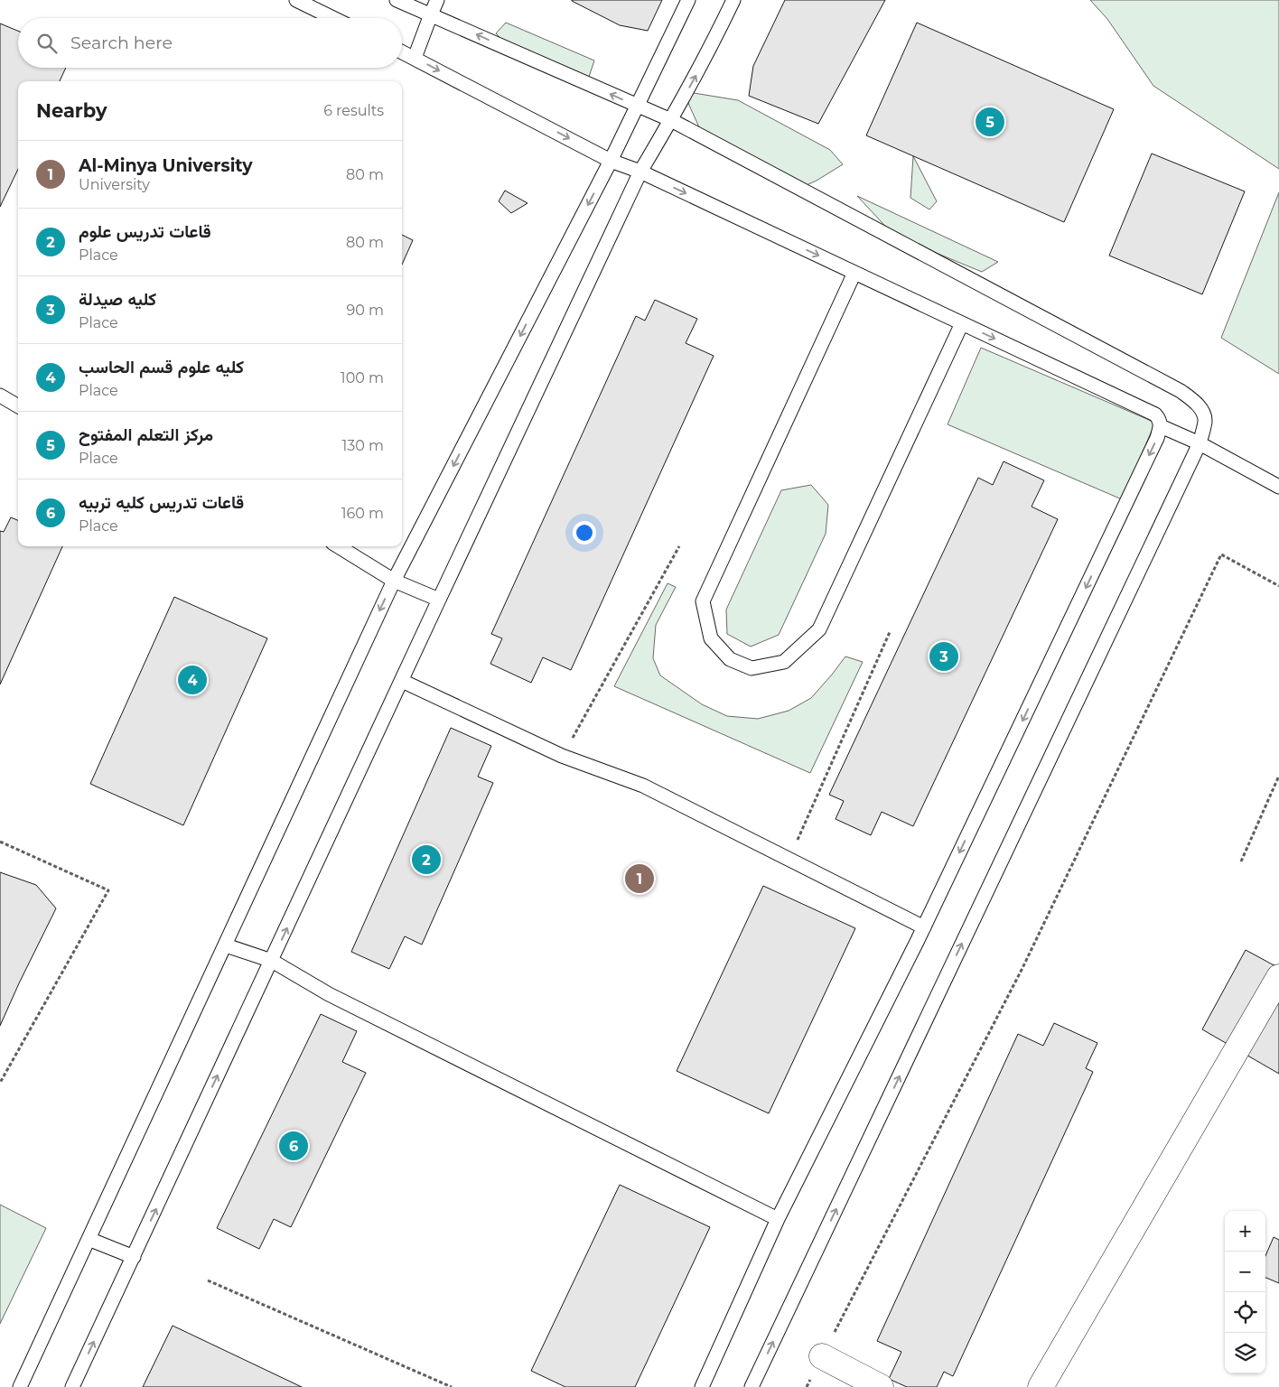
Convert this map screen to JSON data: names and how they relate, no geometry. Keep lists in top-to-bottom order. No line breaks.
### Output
{"page":{"search":"Search here","heading":["Nearby","6 results"],"pins":["5","3","4","2","1","6"],"list":[{"mark":"1","name":"Al-Minya University","note":"University","value":"80 m"},{"mark":"2","name":"قاعات تدريس علوم","note":"Place","value":"80 m"},{"mark":"3","name":"كليه صيدلة","note":"Place","value":"90 m"},{"mark":"4","name":"كليه علوم قسم الحاسب","note":"Place","value":"100 m"},{"mark":"5","name":"مركز التعلم المفتوح","note":"Place","value":"130 m"},{"mark":"6","name":"قاعات تدريس كليه تربيه","note":"Place","value":"160 m"}],"map_buttons":["+","−"]}}
